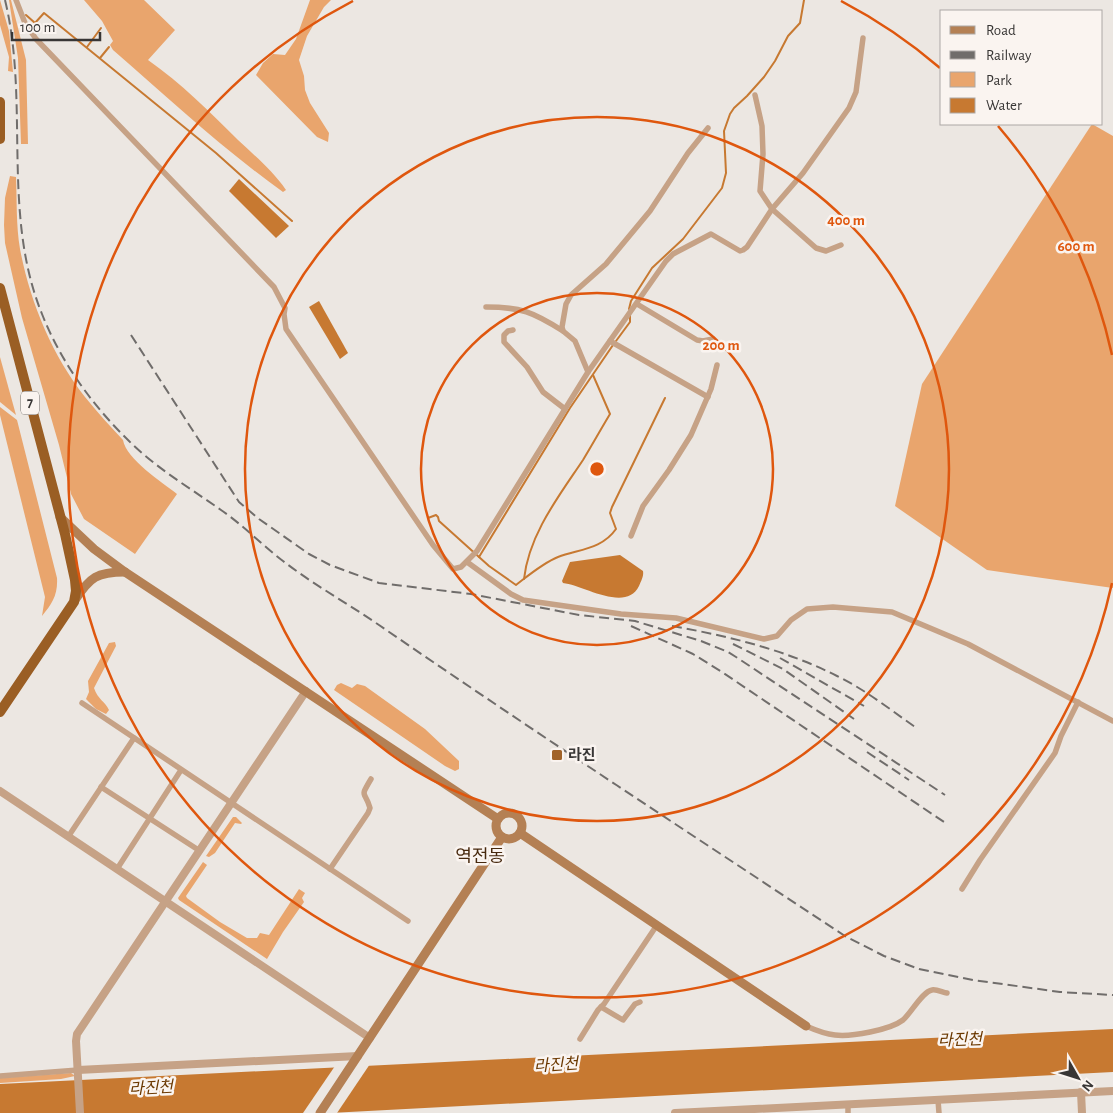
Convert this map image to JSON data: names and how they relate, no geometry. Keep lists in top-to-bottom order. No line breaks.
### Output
{"streets":{"highway":["7"]},"districts":["역전동"],"water":["라진천"],"places":{"transit":["라진"]},"legend":["Road","Railway","Park","Water"],"scale_bar":"100 m","north":"bottom right","rings":["400 m","600 m","200 m"]}
